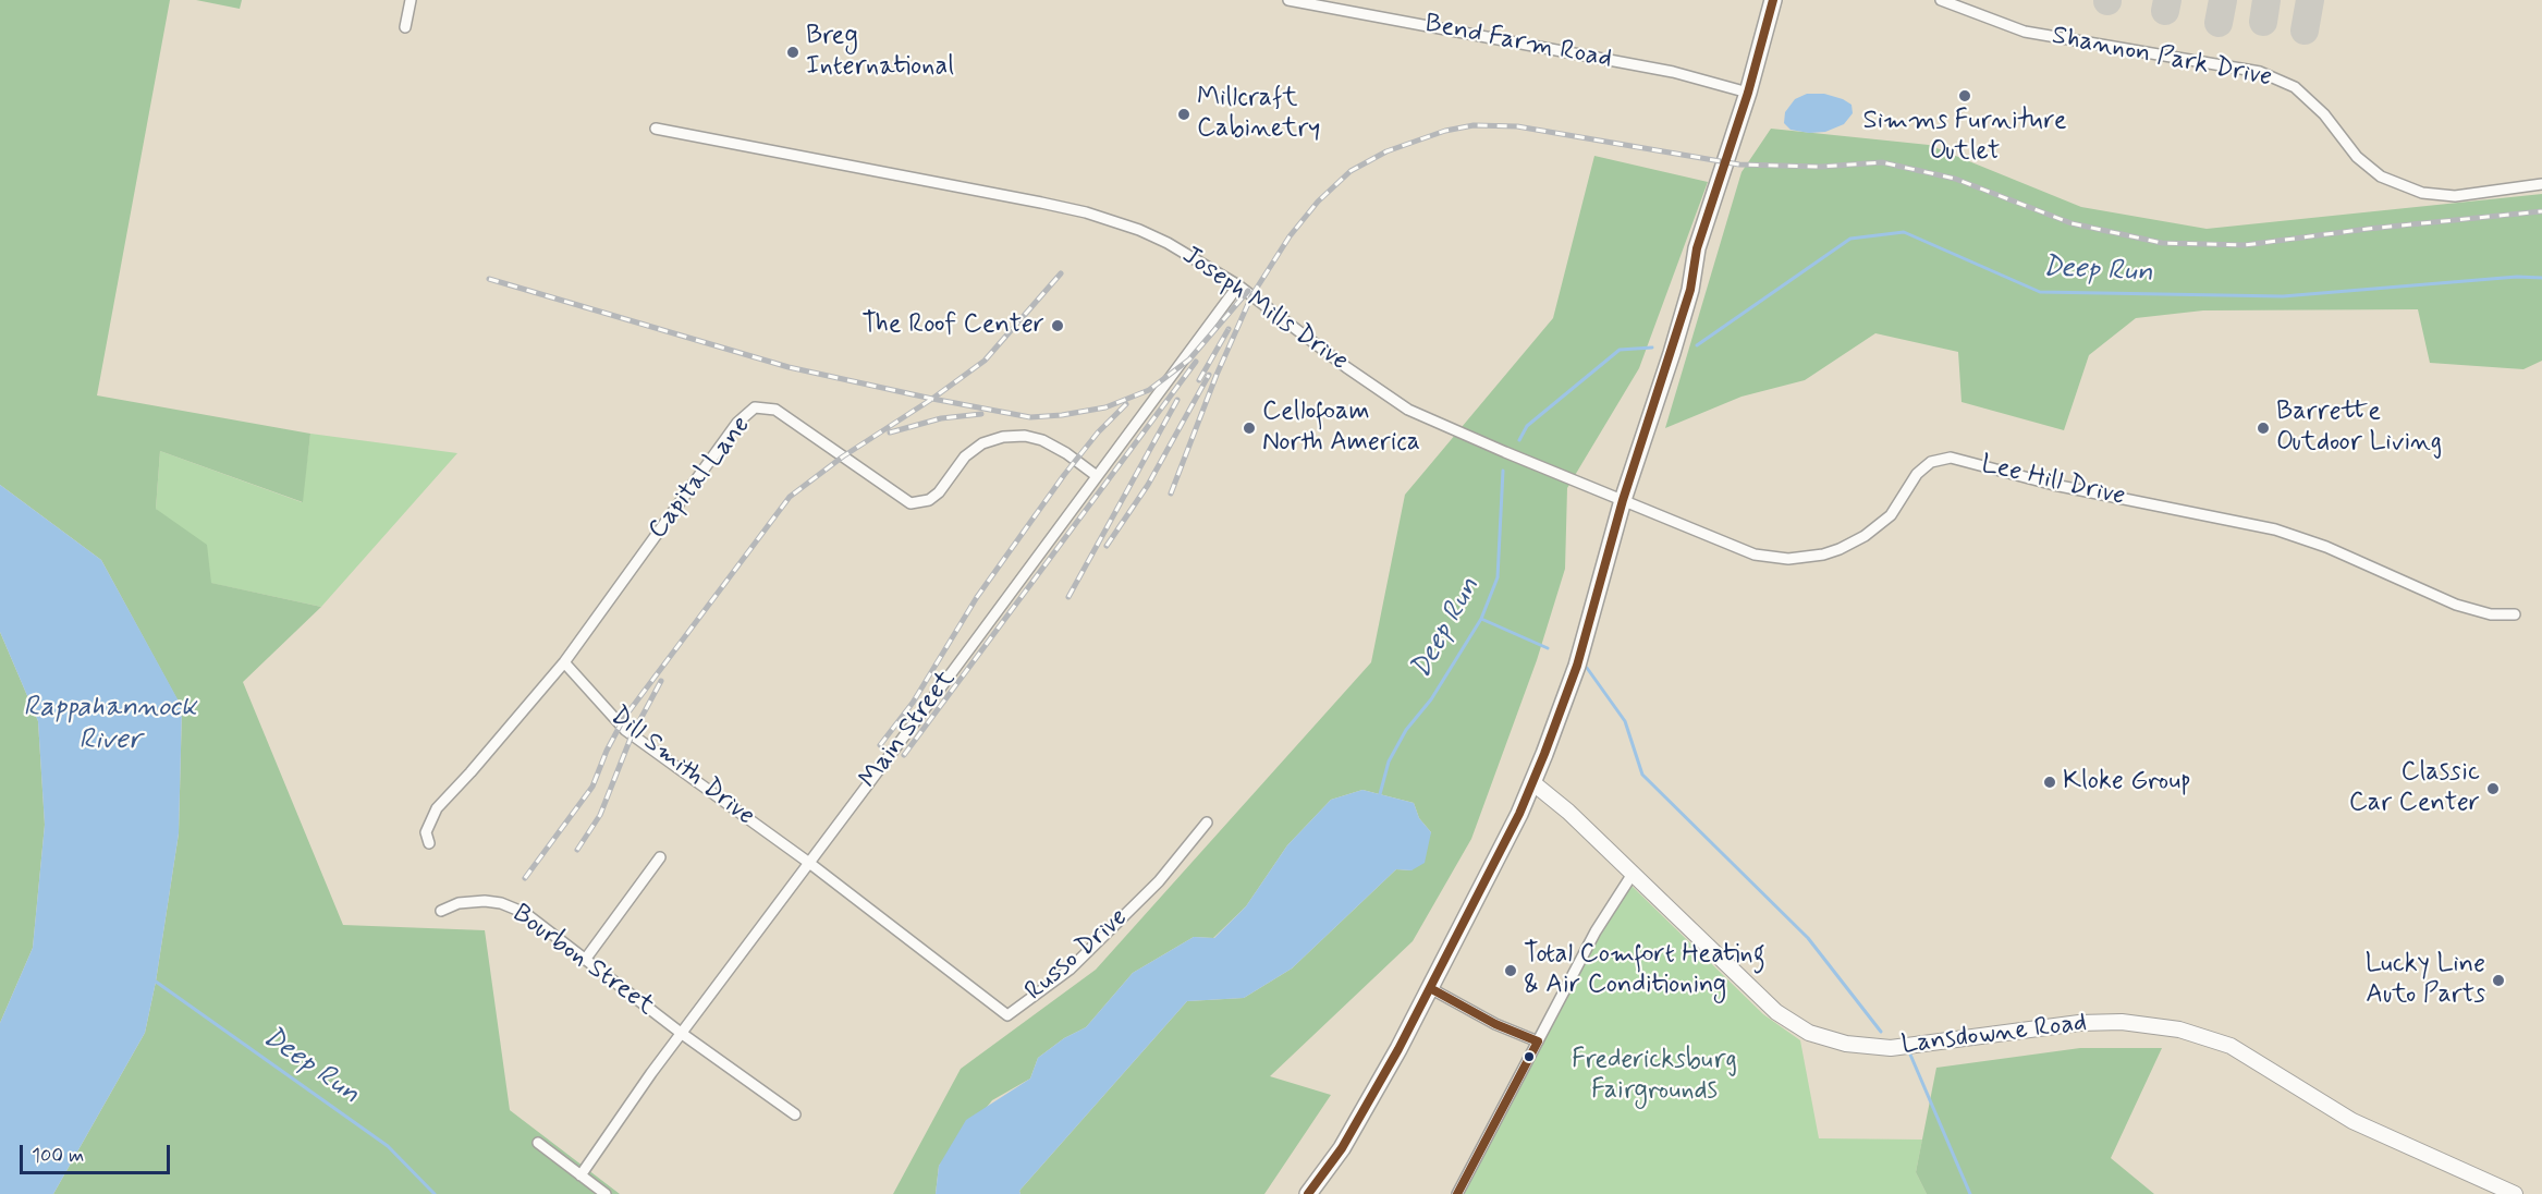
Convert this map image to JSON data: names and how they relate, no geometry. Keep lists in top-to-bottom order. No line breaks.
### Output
{"streets":{"main road":["Lansdowne Road"],"street":["Bend Farm Road","Shannon Park Drive","Joseph Mills Drive","Capital Lane","Lee Hill Drive","Main Street","Dill Smith Drive","Russo Drive","Bourbon Street"]},"crossings":[["Joseph Mills Drive","Lee Hill Drive"],["Joseph Mills Drive","Main Street"],["Capital Lane","Main Street"],["Capital Lane","Dill Smith Drive"],["Main Street","Dill Smith Drive"],["Main Street","Russo Drive"],["Main Street","Bourbon Street"],["Dill Smith Drive","Russo Drive"]],"water":["Deep Run","Rappahannock River"],"parks":["Fredericksburg Fairgrounds"],"places":["Breg International","Simms Furniture Outlet","Millcraft Cabinetry","The Roof Center","Cellofoam North America","Barrette Outdoor Living","Kloke Group","Classic Car Center","Total Comfort Heating & Air Conditioning","Lucky Line Auto Parts"],"scale_bar":"100 m"}
